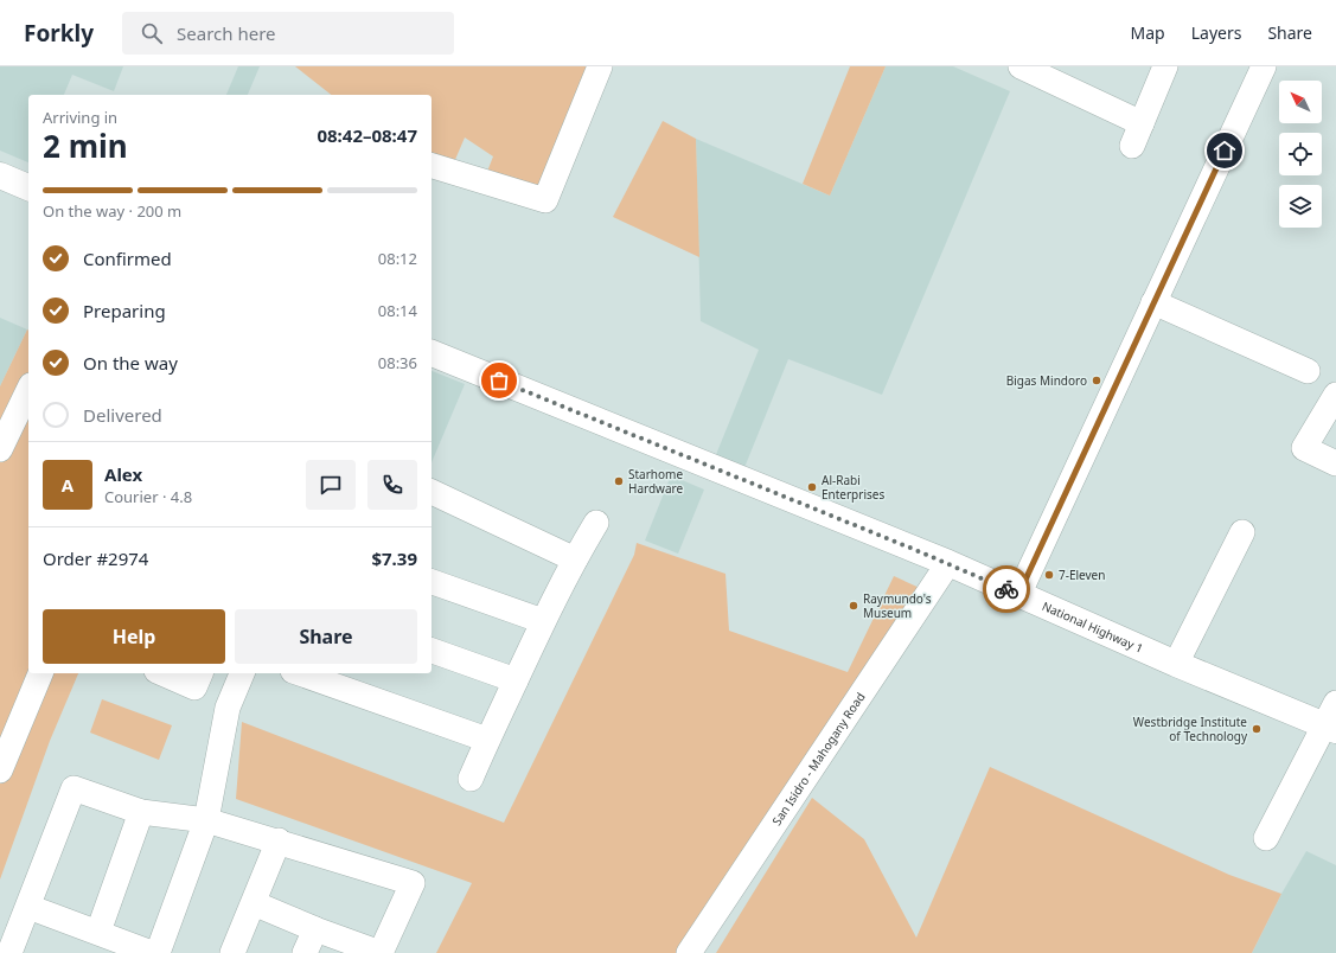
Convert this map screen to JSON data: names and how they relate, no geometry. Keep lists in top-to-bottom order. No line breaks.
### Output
{"streets":{"highway":["National Highway 1"],"street":["San Isidro - Mahogany Road"]},"crossings":[["National Highway 1","San Isidro - Mahogany Road"]],"places":["Bigas Mindoro","Starhome Hardware","Al-Rabi Enterprises","7-Eleven","Raymundo's Museum","Westbridge Institute of Technology"],"north":"top left","page":{"header":"Forkly","search":"Search here","nav":["Map","Layers","Share"],"heading":["2 min","Arriving in","08:42–08:47"],"panel":["Alex","Courier · 4.8","Order #2974","$7.39"],"bar":"On the way · 200 m","list":[["Confirmed","08:12"],["Preparing","08:14"],["On the way","08:36"],"Delivered"],"round":"A","buttons":["Help","Share"]}}
